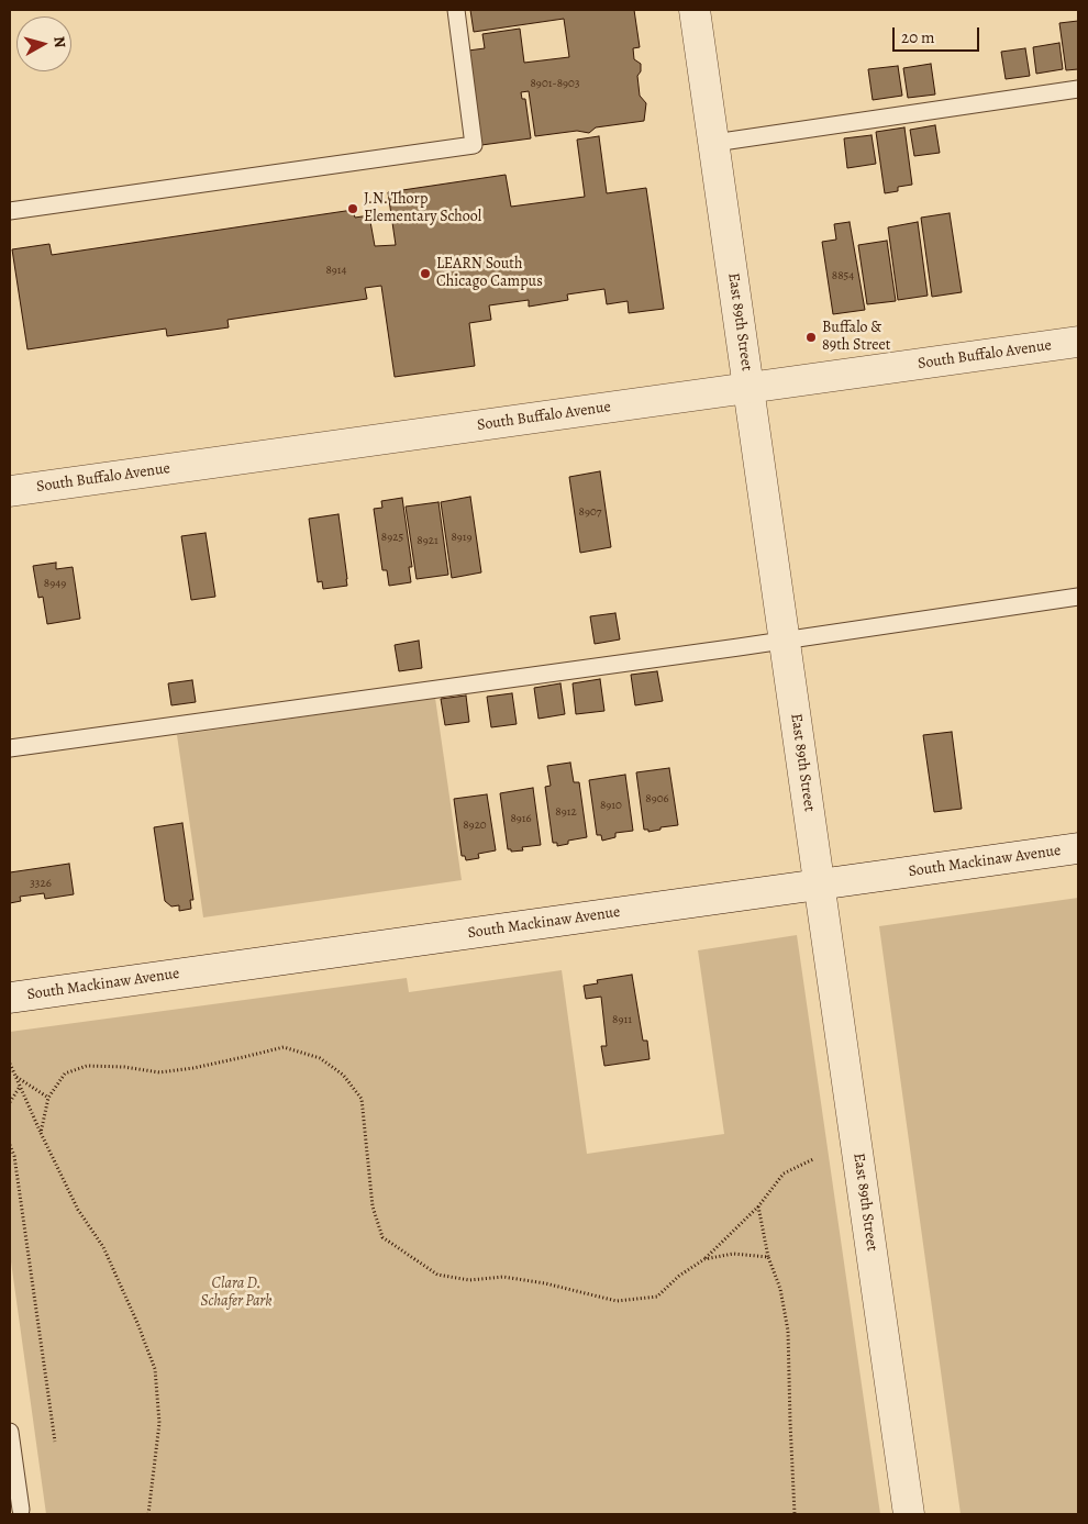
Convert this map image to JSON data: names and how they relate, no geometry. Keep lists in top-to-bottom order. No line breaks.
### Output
{"streets":{"street":["East 89th Street","South Buffalo Avenue","South Mackinaw Avenue"]},"crossings":[["East 89th Street","South Buffalo Avenue"],["East 89th Street","South Mackinaw Avenue"]],"parks":["Clara D. Schafer Park"],"places":["J.N. Thorp Elementary School","LEARN South Chicago Campus","Buffalo & 89th Street"],"house_numbers":["8901-8903","8914","8854","8907","8925","8919","8921","8949","8906","8910","8912","8916","8920","3326","8911"],"scale_bar":"20 m","north":"right"}
